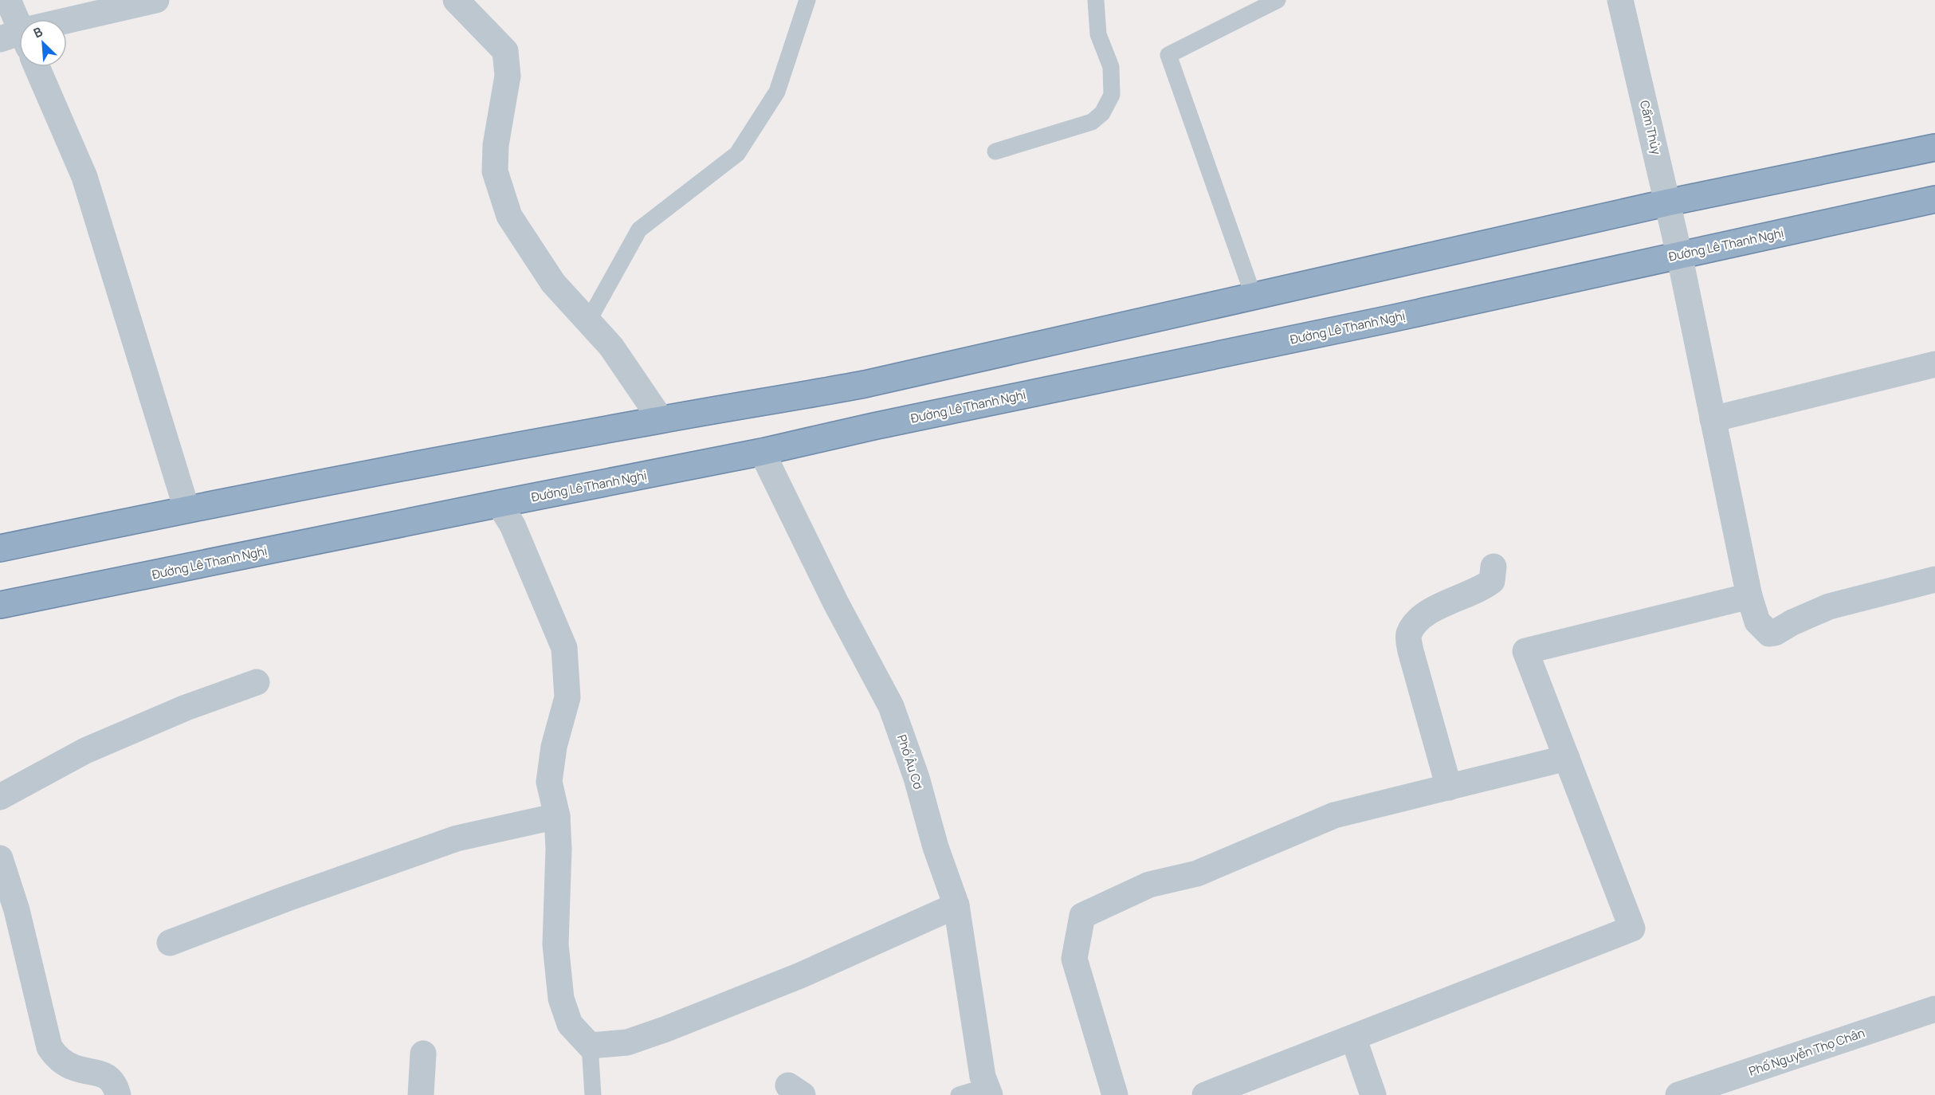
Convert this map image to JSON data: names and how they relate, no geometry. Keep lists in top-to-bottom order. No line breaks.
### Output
{"streets":{"highway":["Đường Lê Thanh Nghị"],"street":["Cẩm Thủy","Phố Âu Cơ","Phố Nguyễn Thọ Chân"]},"crossings":[["Cẩm Thủy","Đường Lê Thanh Nghị"],["Đường Lê Thanh Nghị","Phố Âu Cơ"]],"north":"top left"}
